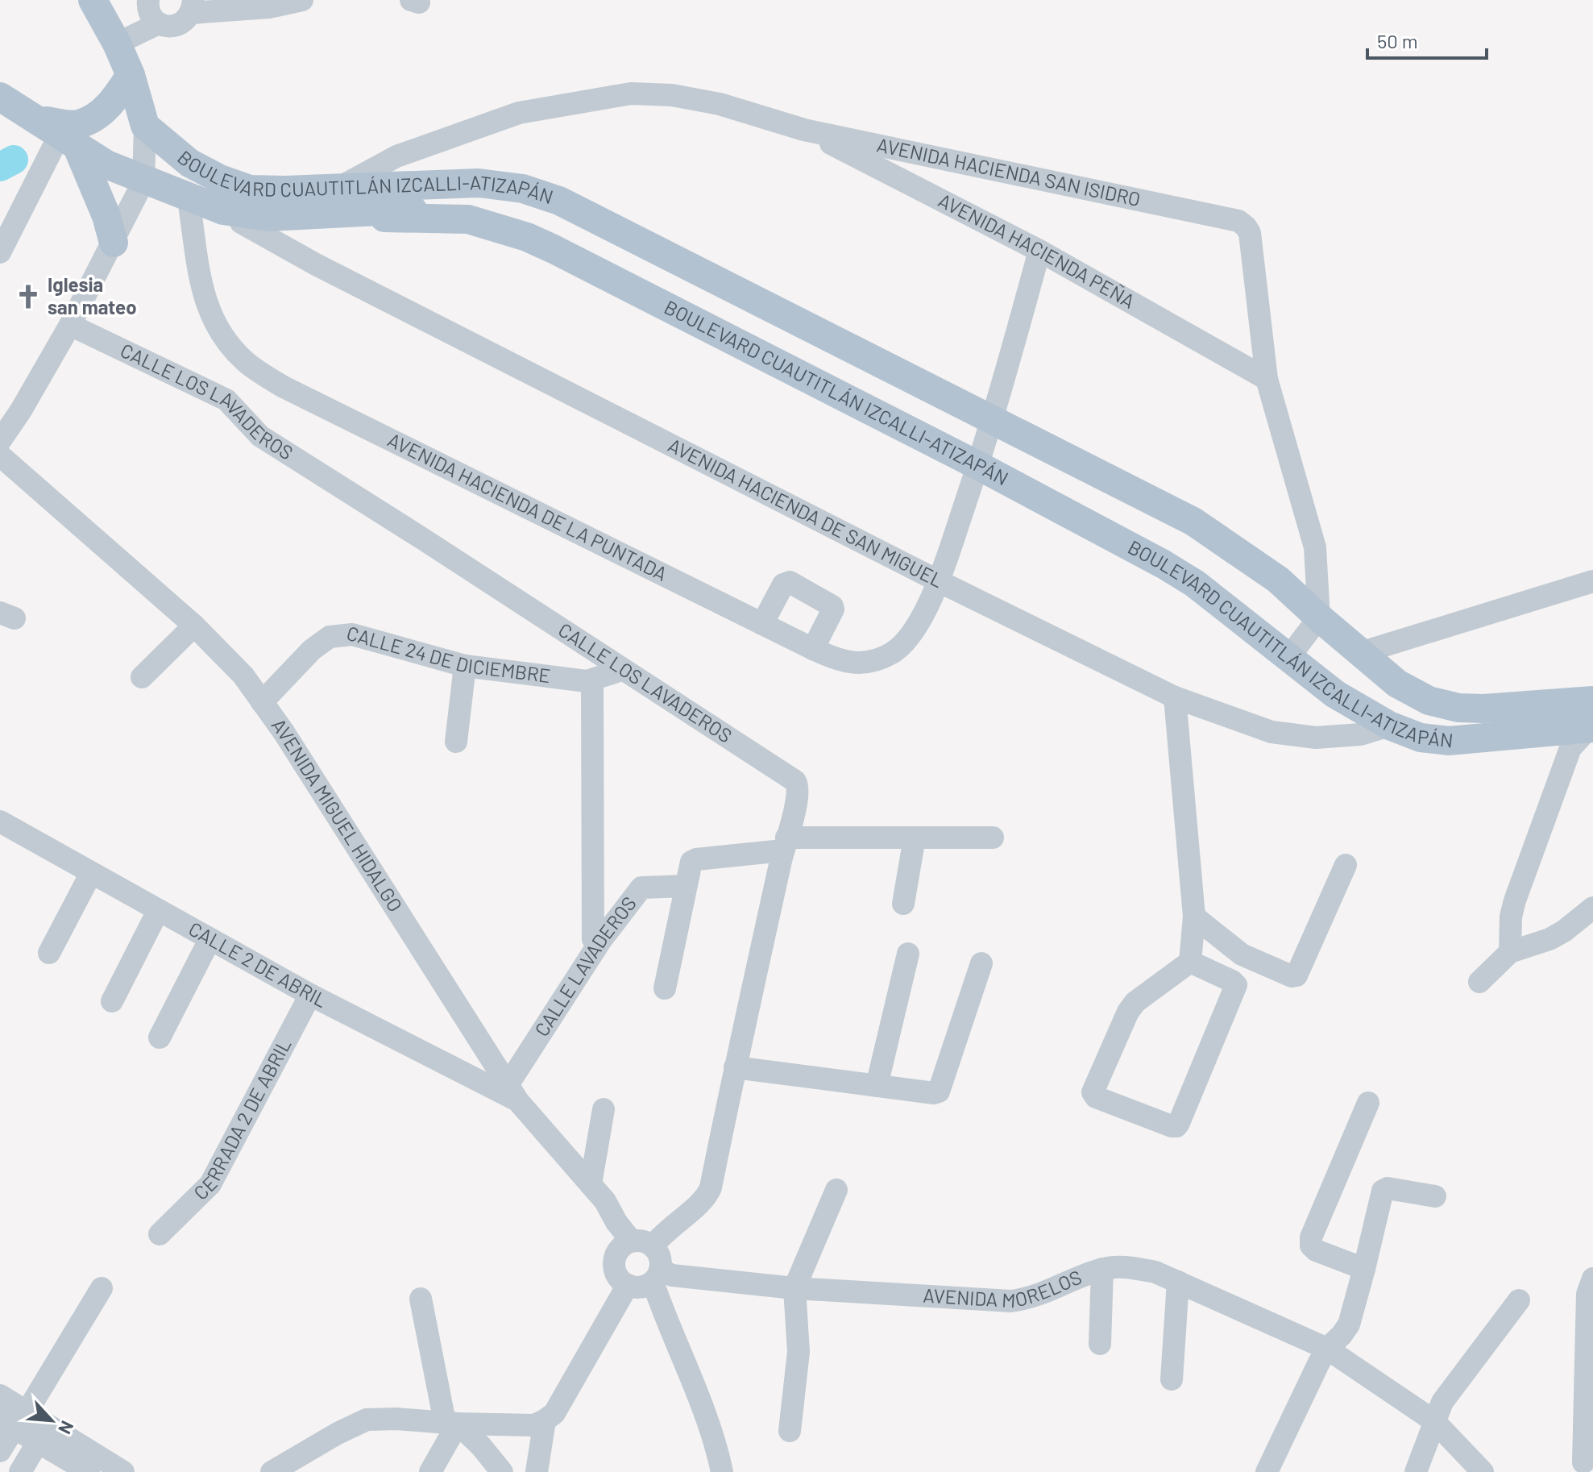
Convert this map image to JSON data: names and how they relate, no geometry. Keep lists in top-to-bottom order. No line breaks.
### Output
{"streets":{"main road":["BOULEVARD CUAUTITLÁN IZCALLI-ATIZAPÁN"],"street":["AVENIDA HACIENDA SAN ISIDRO","AVENIDA HACIENDA PEÑA","CALLE LOS LAVADEROS","AVENIDA HACIENDA DE LA PUNTADA","AVENIDA HACIENDA DE SAN MIGUEL","CALLE 24 DE DICIEMBRE","AVENIDA MIGUEL HIDALGO","CALLE 2 DE ABRIL","CALLE LAVADEROS","CERRADA 2 DE ABRIL","AVENIDA MORELOS"]},"crossings":[["AVENIDA HACIENDA SAN ISIDRO","BOULEVARD CUAUTITLÁN IZCALLI-ATIZAPÁN"],["AVENIDA HACIENDA SAN ISIDRO","AVENIDA HACIENDA PEÑA"],["BOULEVARD CUAUTITLÁN IZCALLI-ATIZAPÁN","AVENIDA HACIENDA DE LA PUNTADA"],["BOULEVARD CUAUTITLÁN IZCALLI-ATIZAPÁN","AVENIDA HACIENDA DE SAN MIGUEL"],["AVENIDA HACIENDA PEÑA","AVENIDA HACIENDA DE LA PUNTADA"],["CALLE LOS LAVADEROS","CALLE 24 DE DICIEMBRE"],["CALLE LOS LAVADEROS","AVENIDA MIGUEL HIDALGO"],["CALLE LOS LAVADEROS","AVENIDA MORELOS"],["AVENIDA HACIENDA DE LA PUNTADA","AVENIDA HACIENDA DE SAN MIGUEL"],["CALLE 24 DE DICIEMBRE","AVENIDA MIGUEL HIDALGO"],["AVENIDA MIGUEL HIDALGO","CALLE 2 DE ABRIL"],["AVENIDA MIGUEL HIDALGO","CALLE LAVADEROS"],["AVENIDA MIGUEL HIDALGO","AVENIDA MORELOS"],["CALLE 2 DE ABRIL","CALLE LAVADEROS"],["CALLE 2 DE ABRIL","CERRADA 2 DE ABRIL"]],"places":{"church":["Iglesia san mateo"]},"scale_bar":"50 m","north":"bottom right"}
